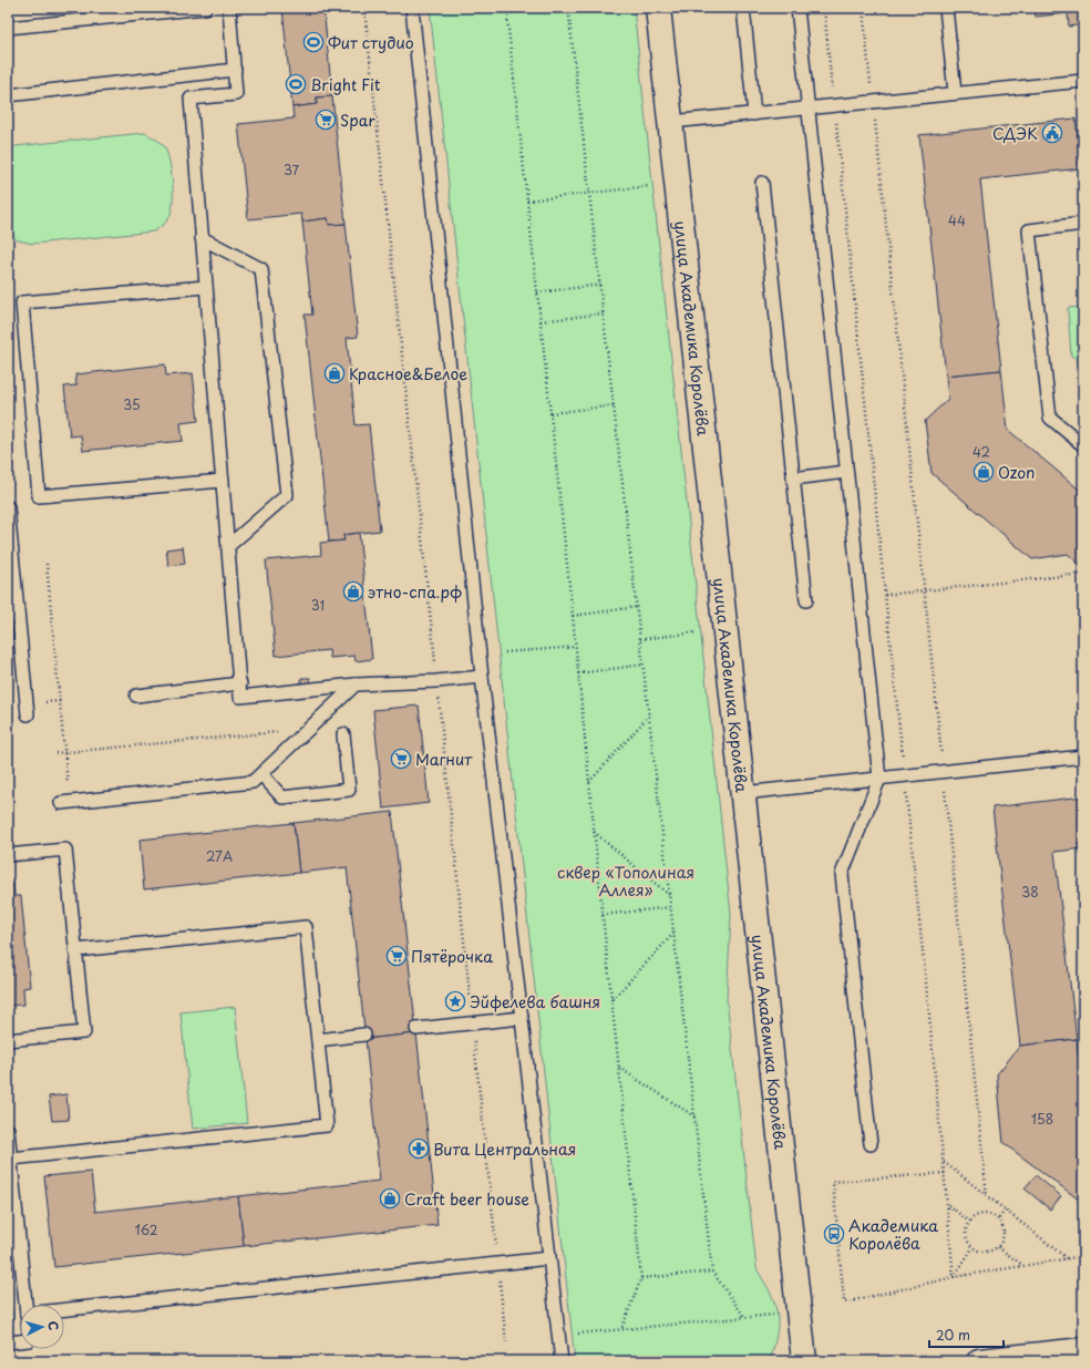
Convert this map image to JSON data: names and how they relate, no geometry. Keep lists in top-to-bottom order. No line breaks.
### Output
{"streets":{"street":["улица Академика Королёва"]},"parks":["сквер «Тополиная Аллея»"],"places":{"sports":["Фит студио","Bright Fit"],"supermarket":["Spar","Магнит","Пятёрочка"],"public building":["СДЭК"],"shop":["Красное&Белое","Ozon","этно-спа.рф","Craft beer house"],"place":["Эйфелева башня"],"pharmacy":["Вита Центральная"],"bus stop":["Академика Королёва"]},"house_numbers":["37","44","35","42","31","27А","38","158","162"],"scale_bar":"20 m","north":"right"}
